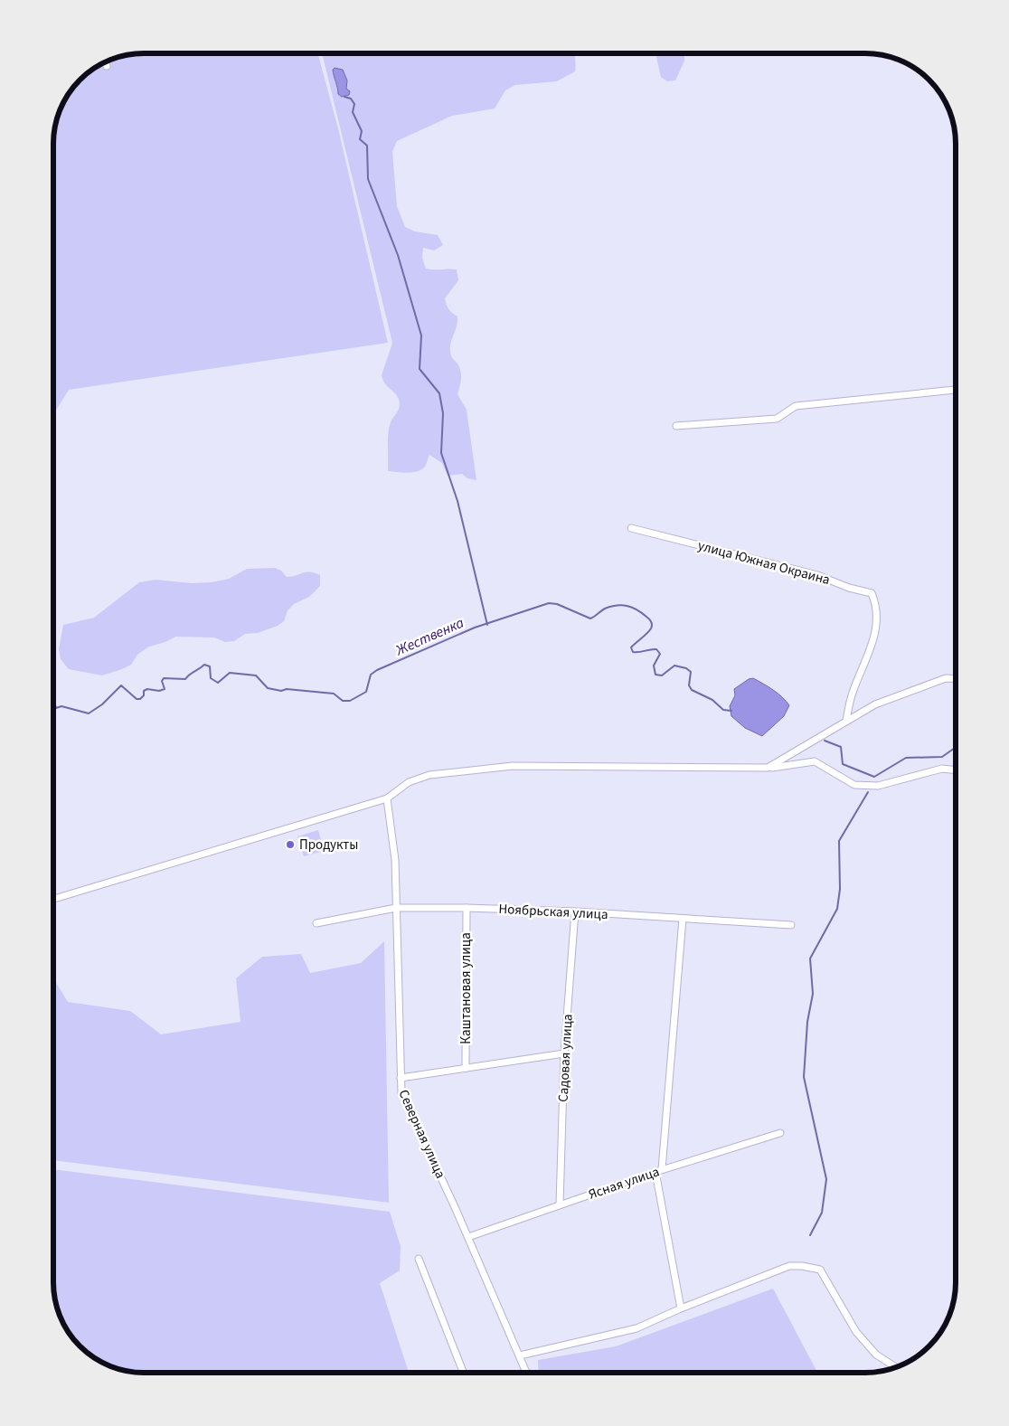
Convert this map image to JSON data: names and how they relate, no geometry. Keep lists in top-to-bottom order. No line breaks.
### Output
{"streets":{"street":["улица Южная Окраина","Ноябрьская улица","Каштановая улица","Садовая улица","Северная улица","Ясная улица"]},"crossings":[["Ноябрьская улица","Каштановая улица"],["Ноябрьская улица","Садовая улица"],["Ноябрьская улица","Северная улица"],["Садовая улица","Ясная улица"],["Северная улица","Ясная улица"]],"water":["Жественка"],"places":["Продукты"]}
